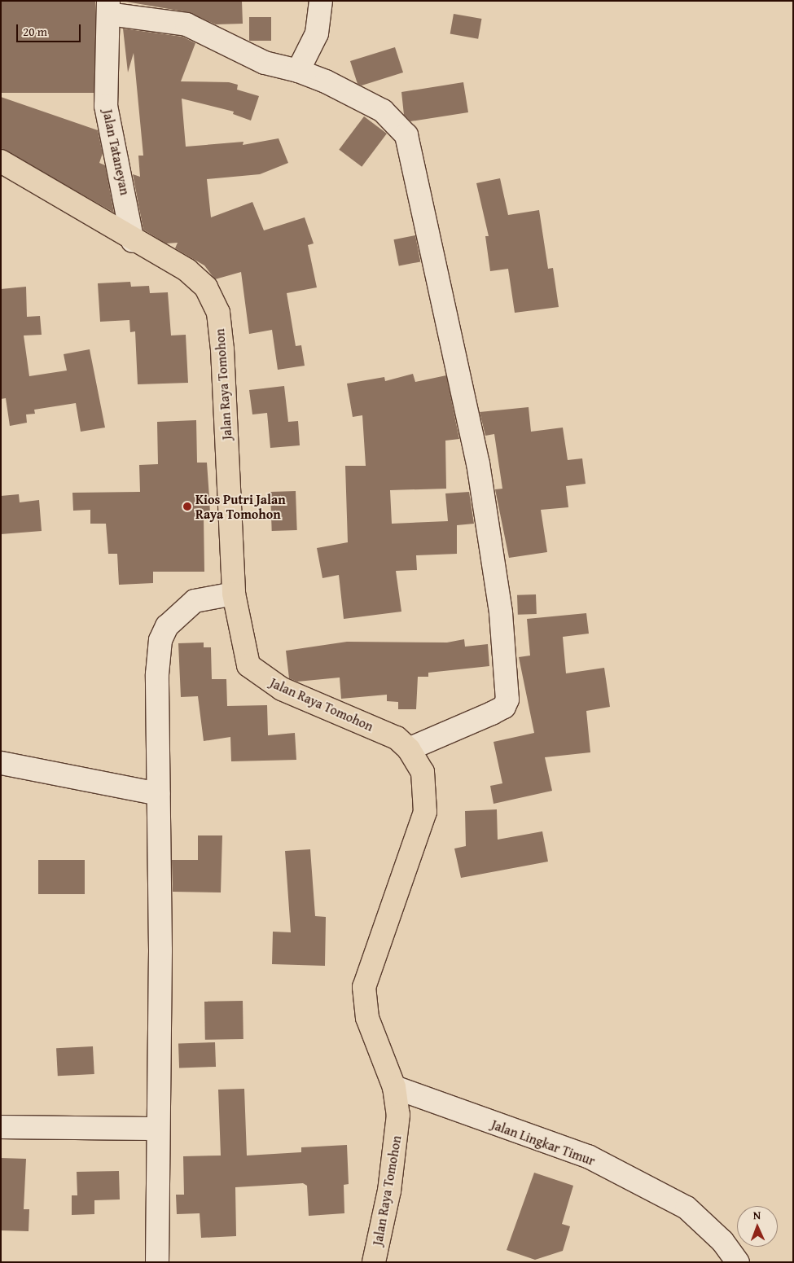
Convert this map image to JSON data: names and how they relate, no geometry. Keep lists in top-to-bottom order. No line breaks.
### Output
{"streets":{"highway":["Jalan Raya Tomohon"],"street":["Jalan Tataneyan","Jalan Lingkar Timur"]},"crossings":[["Jalan Tataneyan","Jalan Raya Tomohon"],["Jalan Raya Tomohon","Jalan Lingkar Timur"]],"places":["Kios Putri Jalan Raya Tomohon"],"scale_bar":"20 m","north":"top"}
